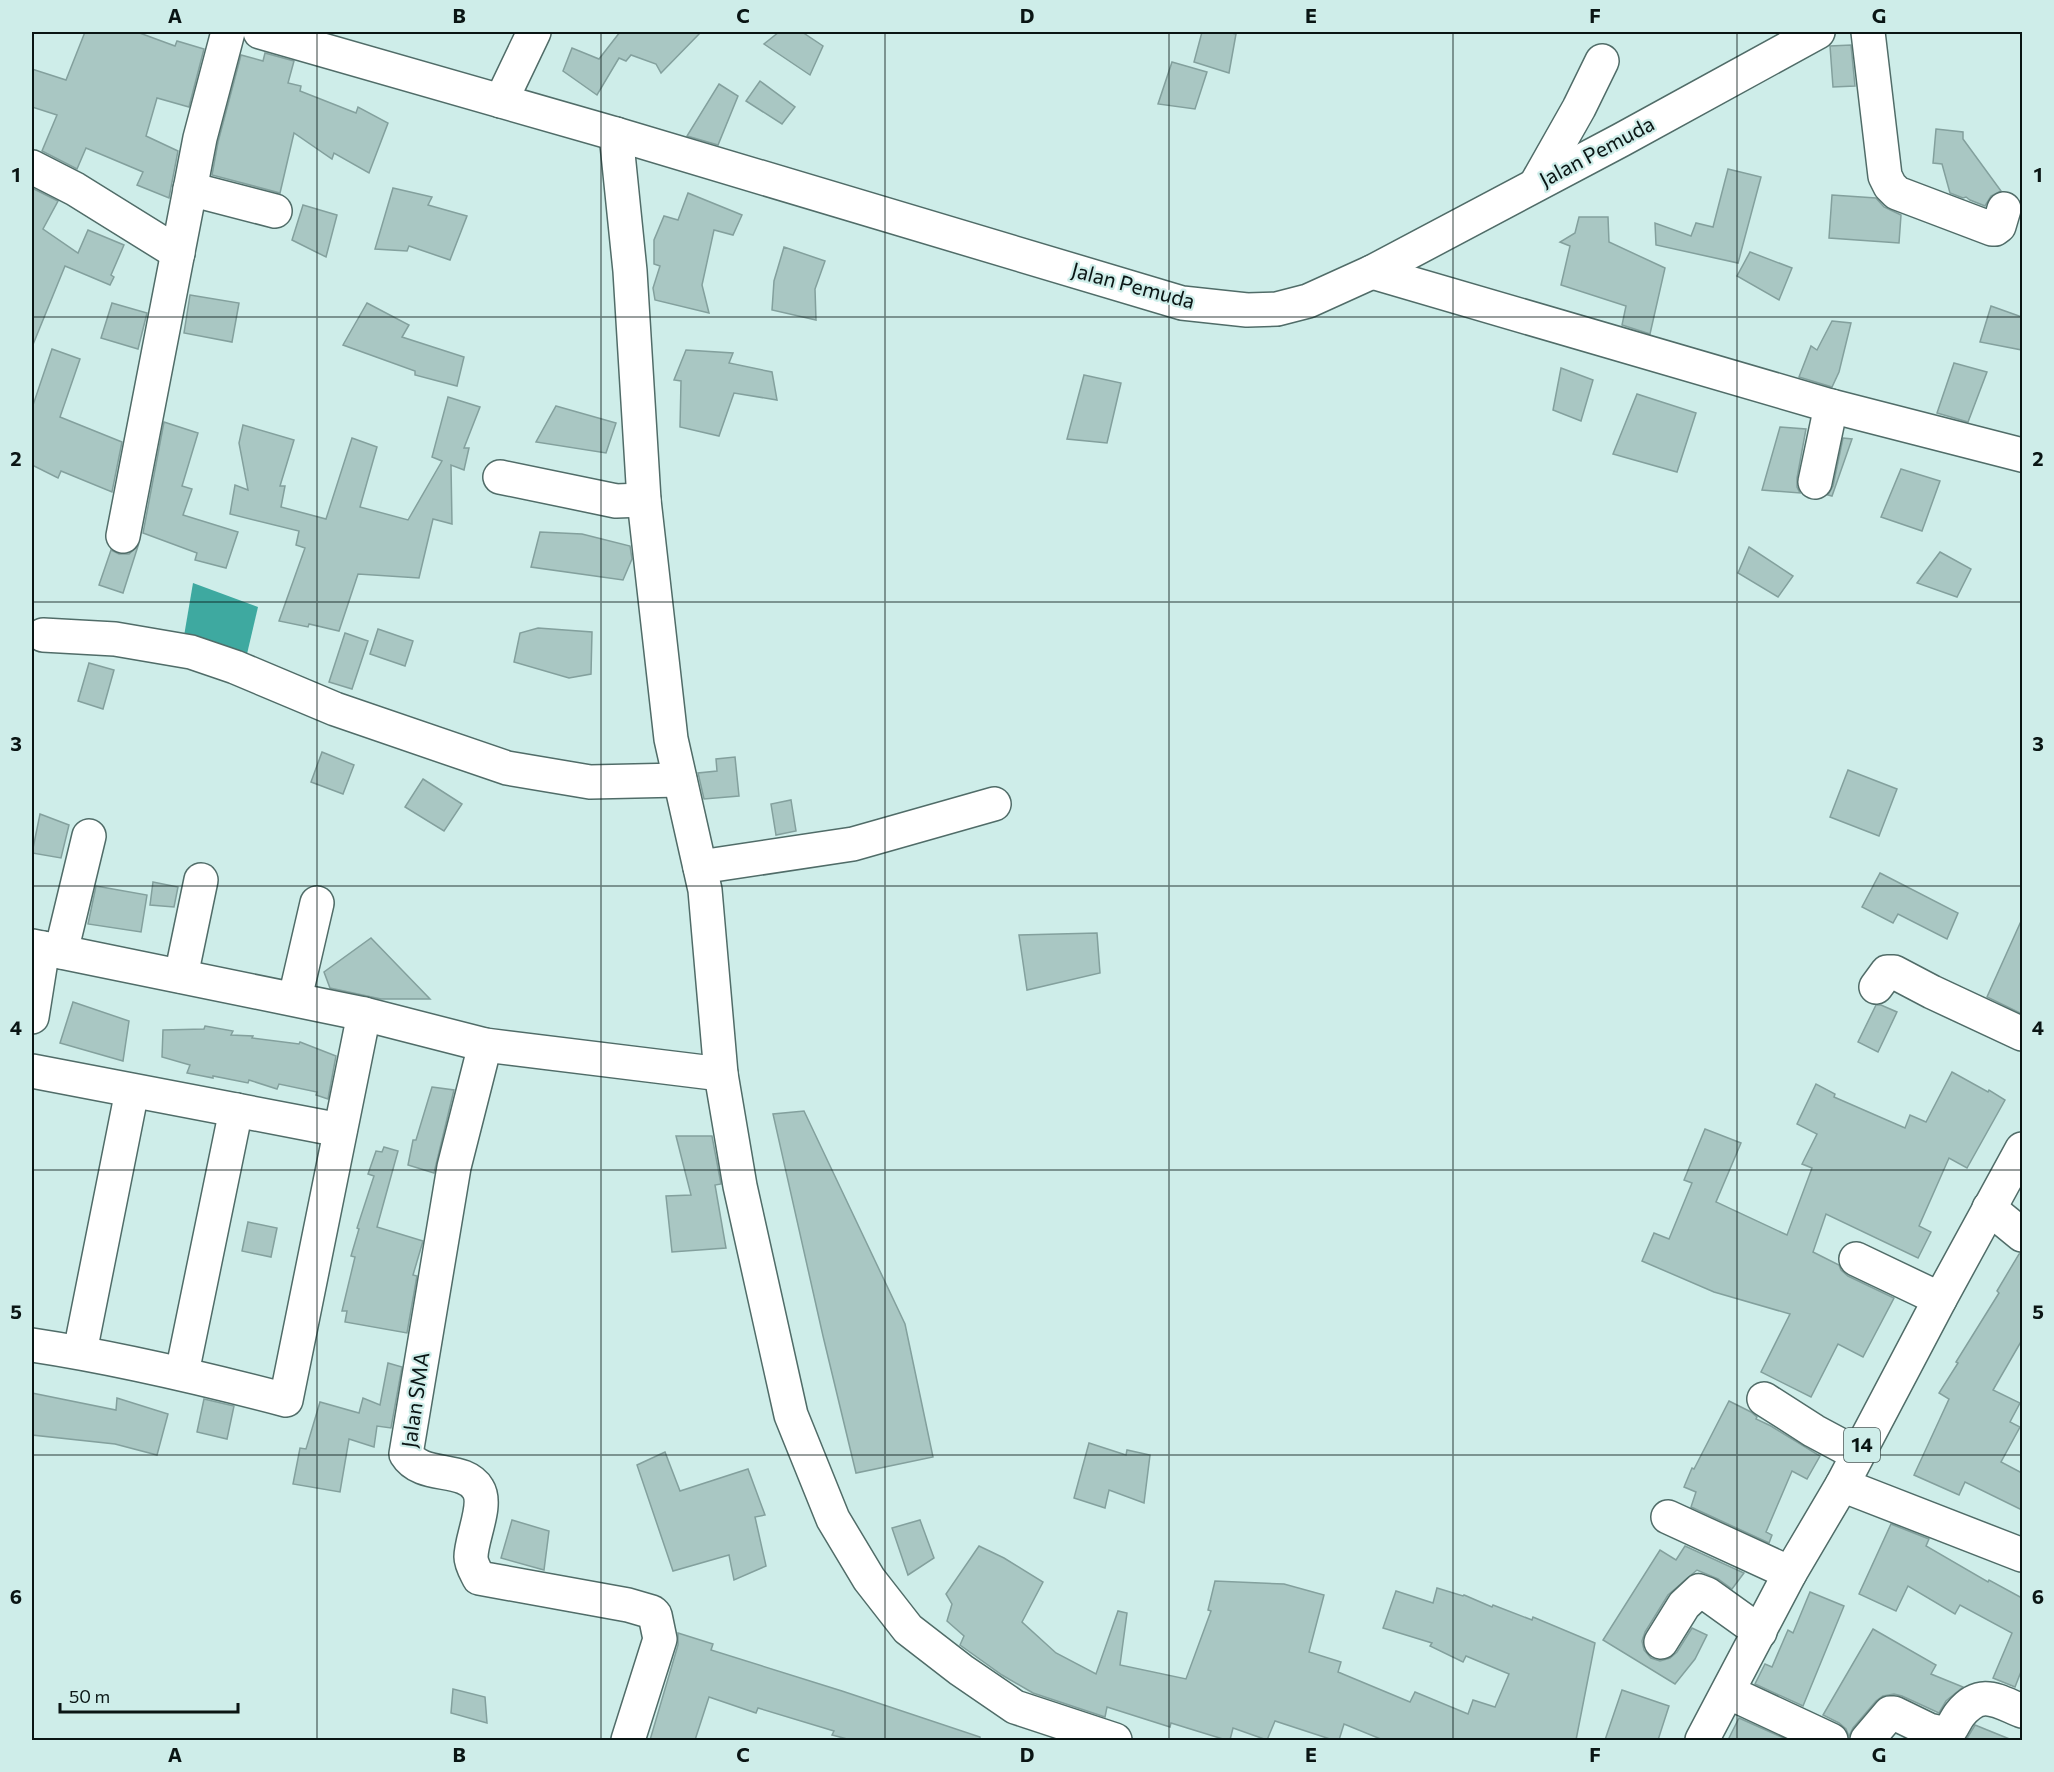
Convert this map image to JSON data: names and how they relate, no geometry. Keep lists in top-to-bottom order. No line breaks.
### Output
{"streets":{"main road":["Jalan Pemuda","Jalan SMA","14"]},"scale_bar":"50 m","grid":{"columns":["A","B","C","D","E","F","G"],"rows":["1","2","3","4","5","6"]}}
